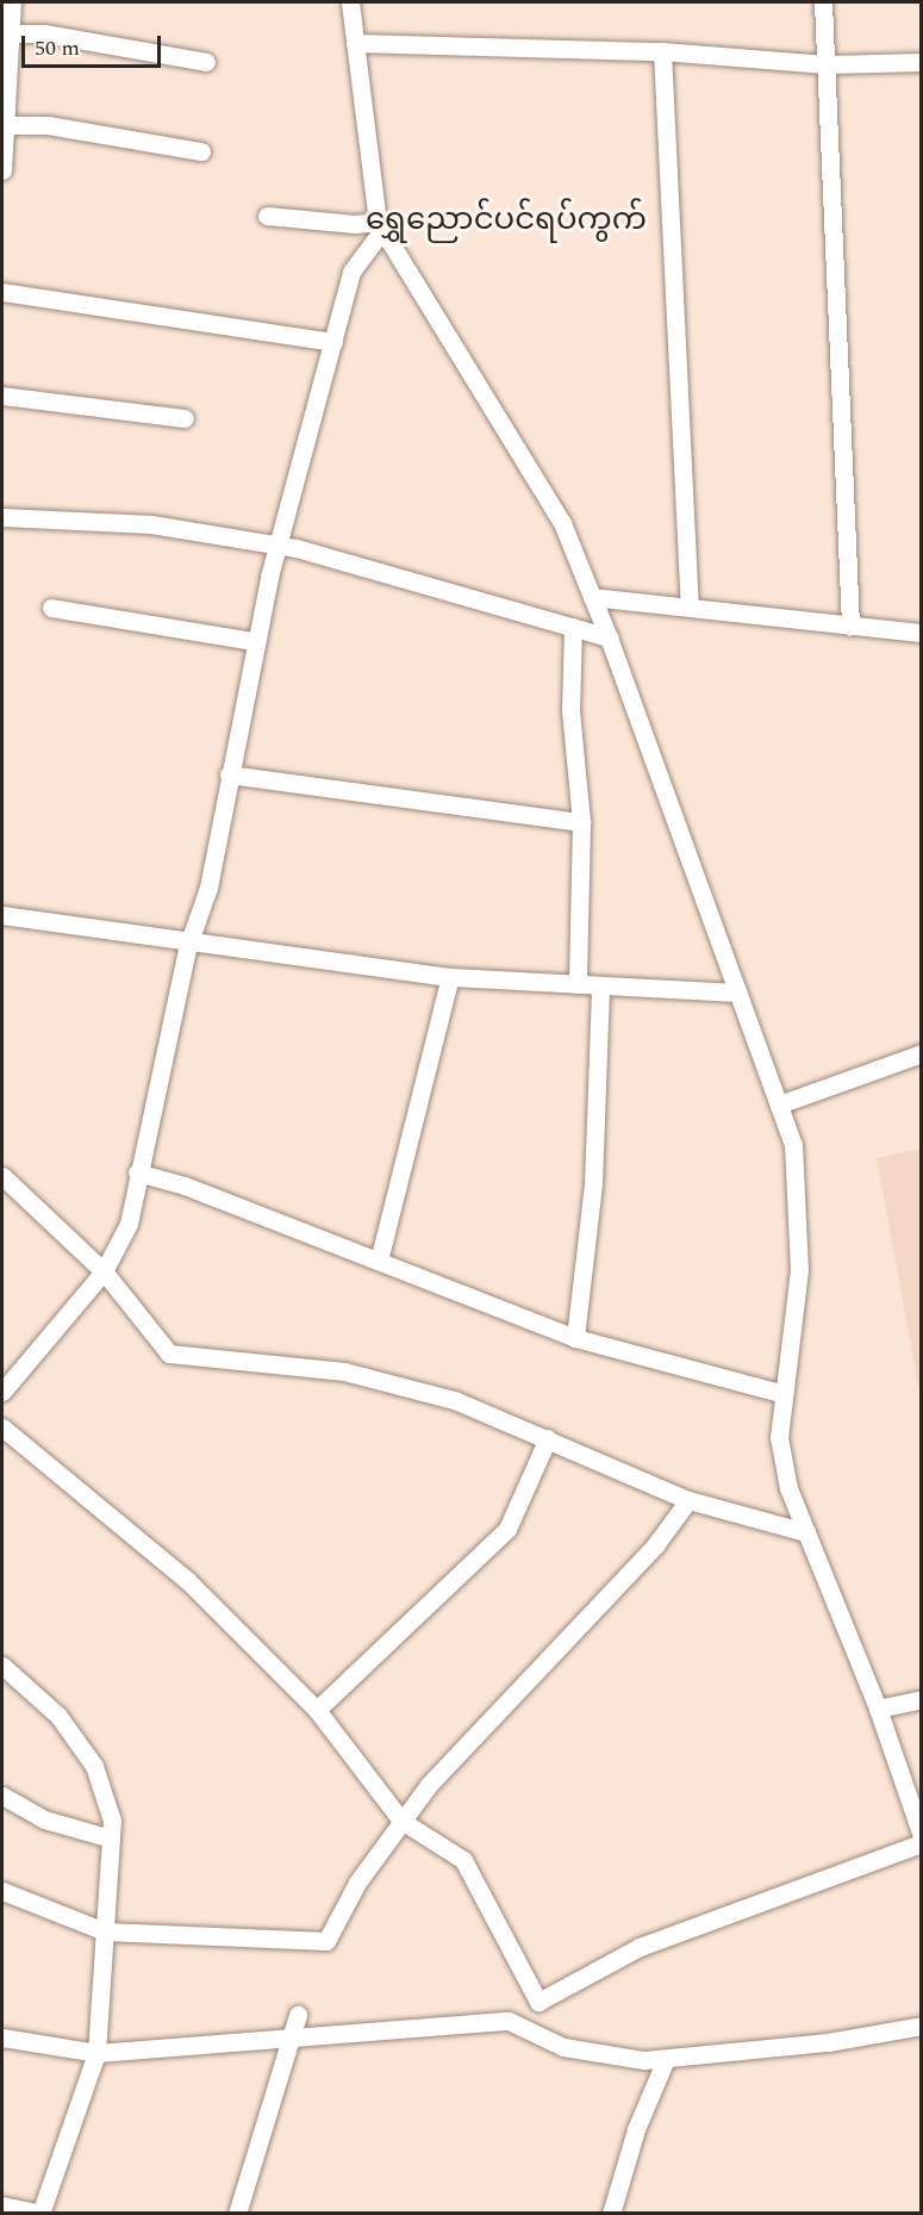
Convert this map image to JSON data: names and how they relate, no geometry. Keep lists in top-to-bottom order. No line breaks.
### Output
{"districts":["ရွှေညောင်ပင်ရပ်ကွက်"],"scale_bar":"50 m"}
